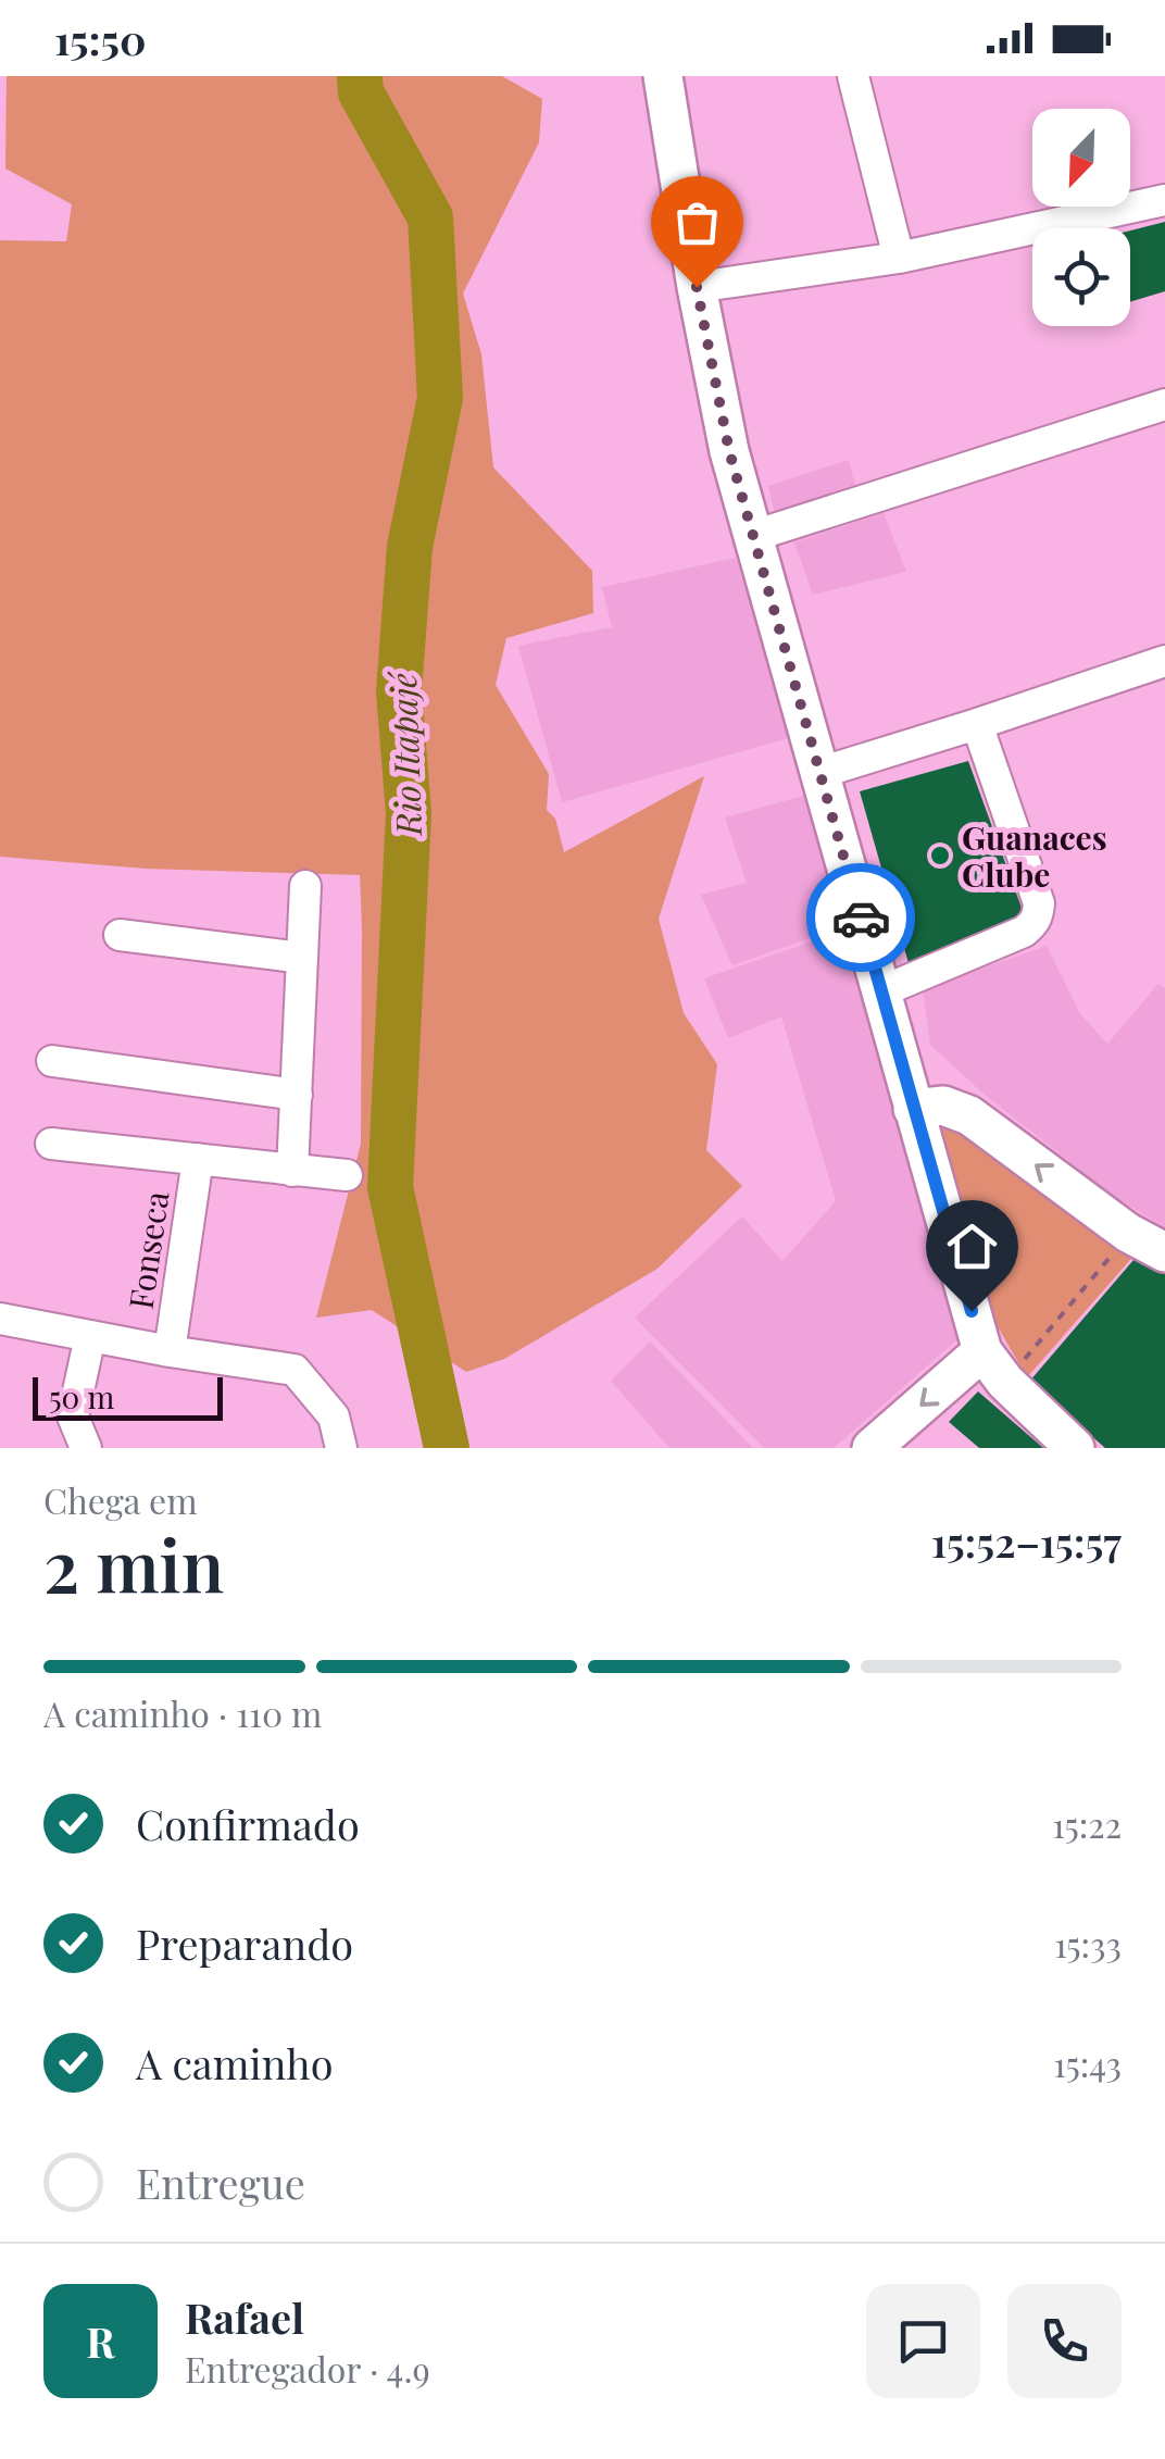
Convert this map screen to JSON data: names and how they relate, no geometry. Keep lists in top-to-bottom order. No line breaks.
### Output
{"streets":{"street":["Fonseca"]},"water":["Rio Itapajé"],"places":["Guanaces Clube"],"scale_bar":"50 m","north":"bottom left","page":{"status":"15:50","scale":"50 m","heading":["2 min","Chega em","15:52–15:57"],"panel":["Rafael","Entregador · 4.9"],"bar":"A caminho · 110 m","list":[["Confirmado","15:22"],["Preparando","15:33"],["A caminho","15:43"],"Entregue"],"round":"R"}}
